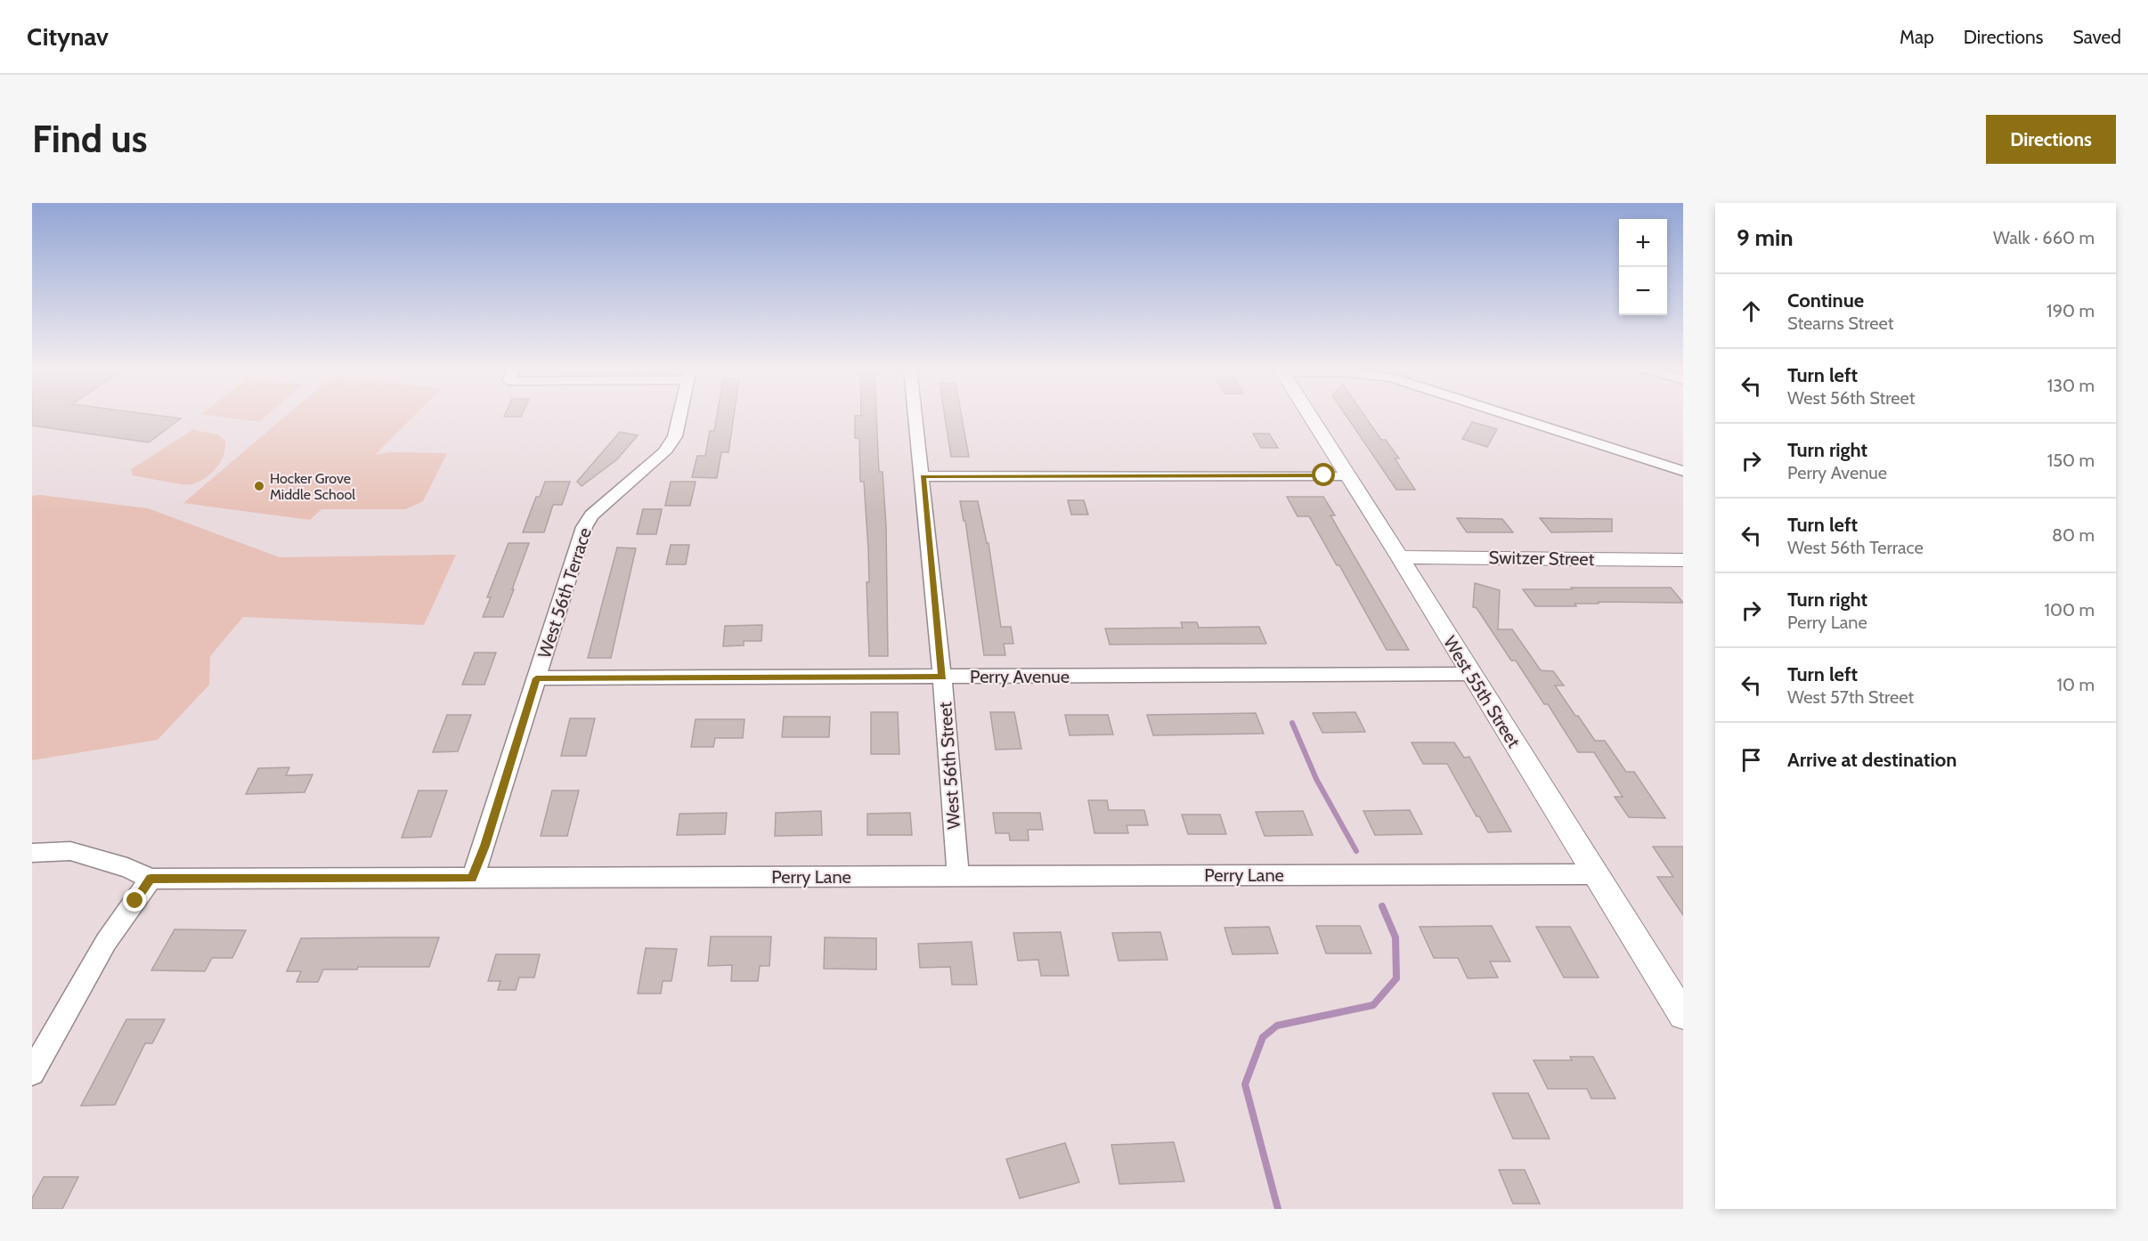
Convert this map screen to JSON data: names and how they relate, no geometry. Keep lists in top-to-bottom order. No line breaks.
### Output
{"streets":{"street":["Switzer Street","West 56th Terrace","Perry Avenue","West 55th Street","West 56th Street","Perry Lane"]},"crossings":[["Switzer Street","West 55th Street"],["West 56th Terrace","Perry Avenue"],["West 56th Terrace","Perry Lane"],["Perry Avenue","West 55th Street"],["Perry Avenue","West 56th Street"],["West 55th Street","Perry Lane"],["West 56th Street","Perry Lane"]],"places":["Hocker Grove Middle School"],"page":{"header":"Citynav","nav":["Map","Directions","Saved"],"buttons":"Directions","title":"Find us","heading":["9 min","Walk · 660 m"],"map_buttons":["+","−"],"list":[["Continue","Stearns Street","190 m"],["Turn left","West 56th Street","130 m"],["Turn right","Perry Avenue","150 m"],["Turn left","West 56th Terrace","80 m"],["Turn right","Perry Lane","100 m"],["Turn left","West 57th Street","10 m"],"Arrive at destination"]}}
